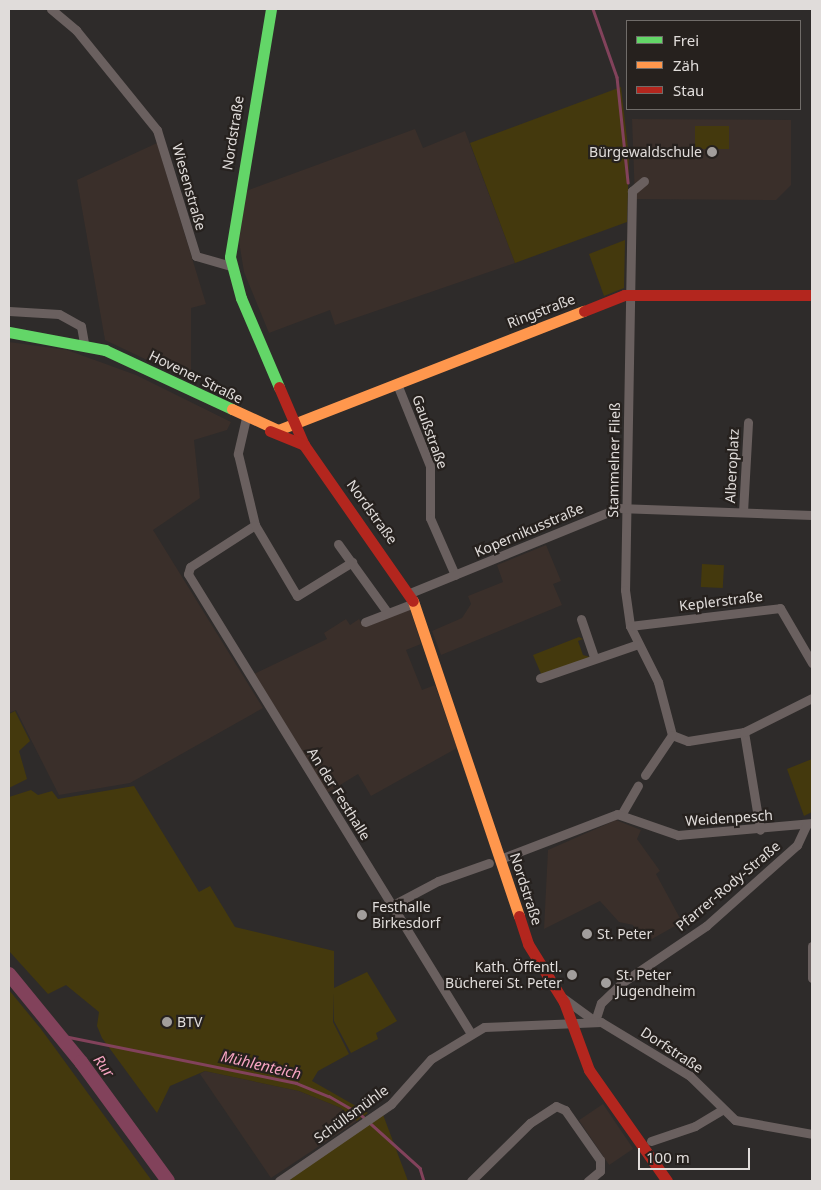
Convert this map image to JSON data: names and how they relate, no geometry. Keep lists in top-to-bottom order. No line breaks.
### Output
{"streets":{"street":["Nordstraße","Wiesenstraße","Ringstraße","Hovener Straße","Gaußstraße","Stammelner Fließ","Alberoplatz","Kopernikusstraße","Keplerstraße","An der Festhalle","Weidenpesch","Pfarrer-Rody-Straße","Dorfstraße","Schüllsmühle"]},"crossings":[["Nordstraße","Wiesenstraße"],["Nordstraße","Ringstraße"],["Nordstraße","Hovener Straße"],["Nordstraße","Kopernikusstraße"],["Nordstraße","An der Festhalle"],["Nordstraße","Dorfstraße"],["Nordstraße","Schüllsmühle"],["Ringstraße","Gaußstraße"],["Ringstraße","Stammelner Fließ"],["Gaußstraße","Kopernikusstraße"],["Stammelner Fließ","Kopernikusstraße"],["Stammelner Fließ","Keplerstraße"],["Alberoplatz","Kopernikusstraße"],["An der Festhalle","Schüllsmühle"],["Weidenpesch","Pfarrer-Rody-Straße"],["Pfarrer-Rody-Straße","Dorfstraße"]],"water":["Mühlenteich","Rur"],"places":["Bürgewaldschule","Festhalle Birkesdorf","St. Peter","Kath. Öffentl. Bücherei St. Peter","St. Peter Jugendheim","BTV"],"legend":["Frei","Zäh","Stau"],"scale_bar":"100 m"}
